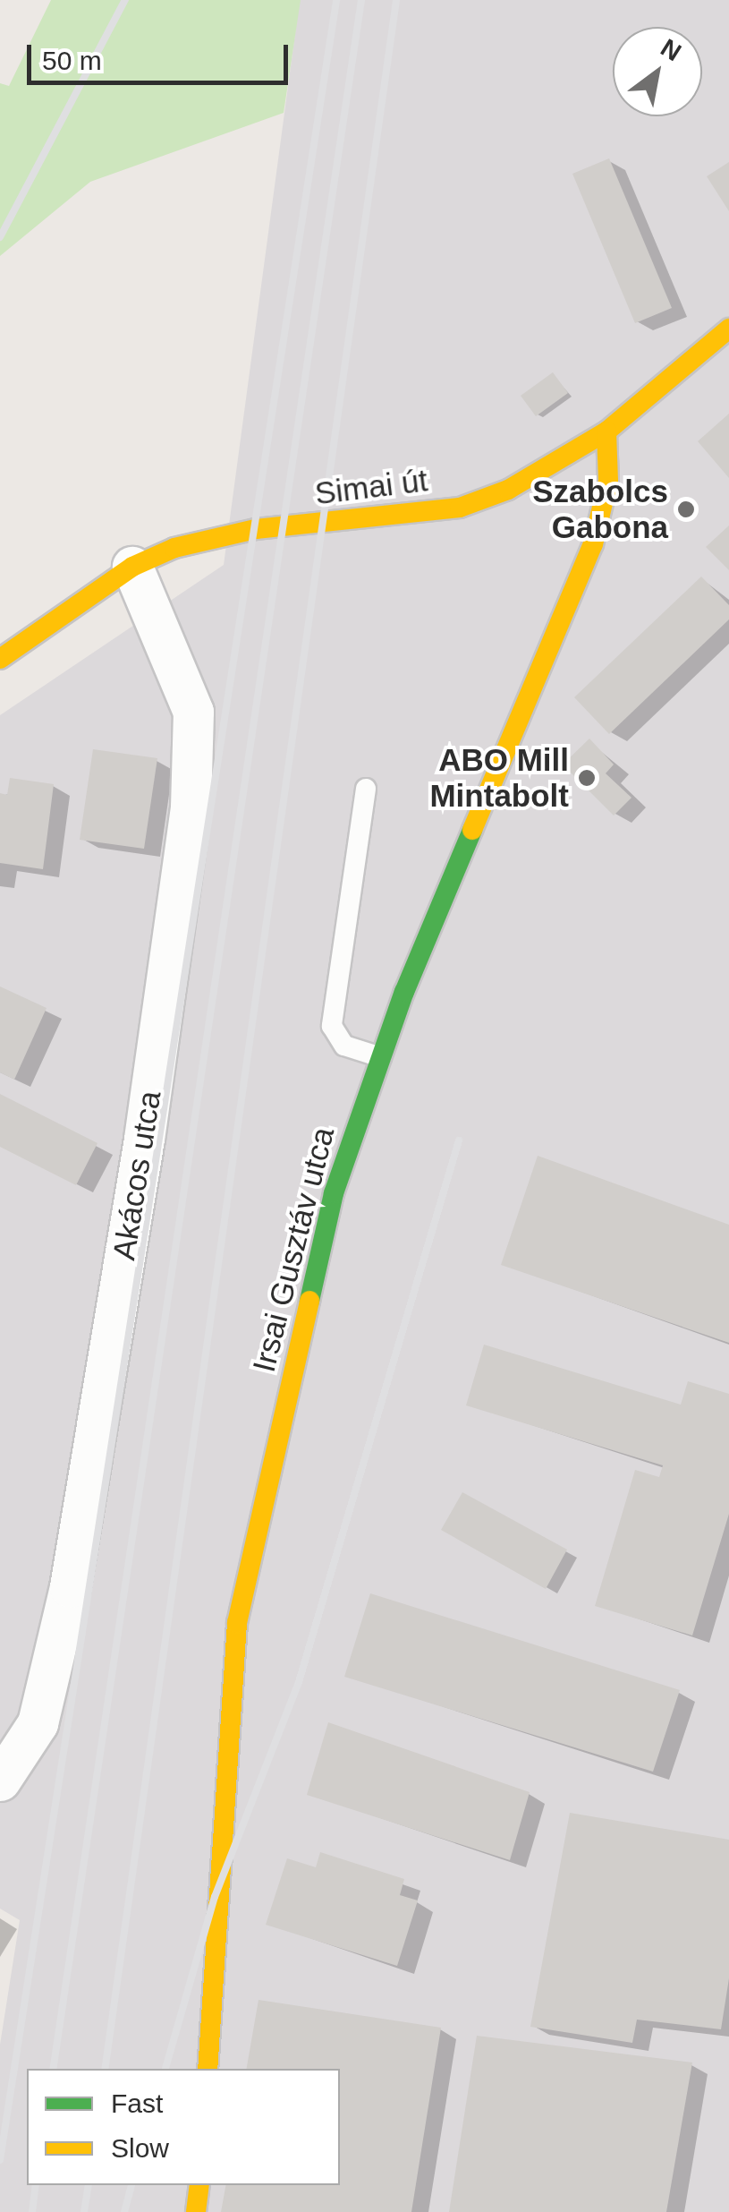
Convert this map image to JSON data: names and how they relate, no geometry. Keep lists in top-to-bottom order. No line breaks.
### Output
{"streets":{"street":["Simai út","Akácos utca","Irsai Gusztáv utca"]},"crossings":[["Simai út","Akácos utca"],["Simai út","Irsai Gusztáv utca"]],"places":["Szabolcs Gabona","ABO Mill Mintabolt"],"legend":["Fast","Slow"],"scale_bar":"50 m","north":"top right"}
